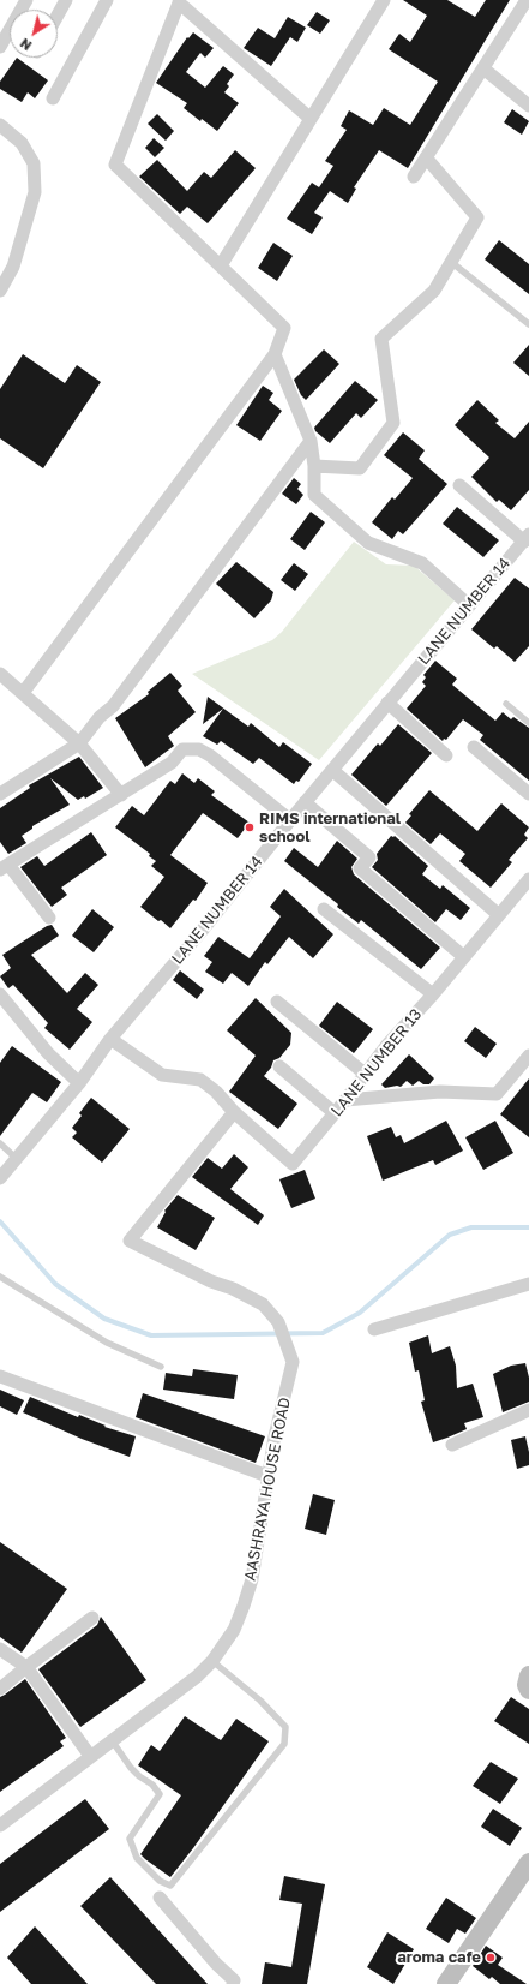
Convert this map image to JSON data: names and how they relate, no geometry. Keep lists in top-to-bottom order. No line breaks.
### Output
{"streets":{"street":["LANE NUMBER 14","LANE NUMBER 13","AASHRAYA HOUSE ROAD"]},"crossings":[["LANE NUMBER 13","AASHRAYA HOUSE ROAD"]],"places":["RIMS international school","aroma cafe"],"north":"bottom left"}
